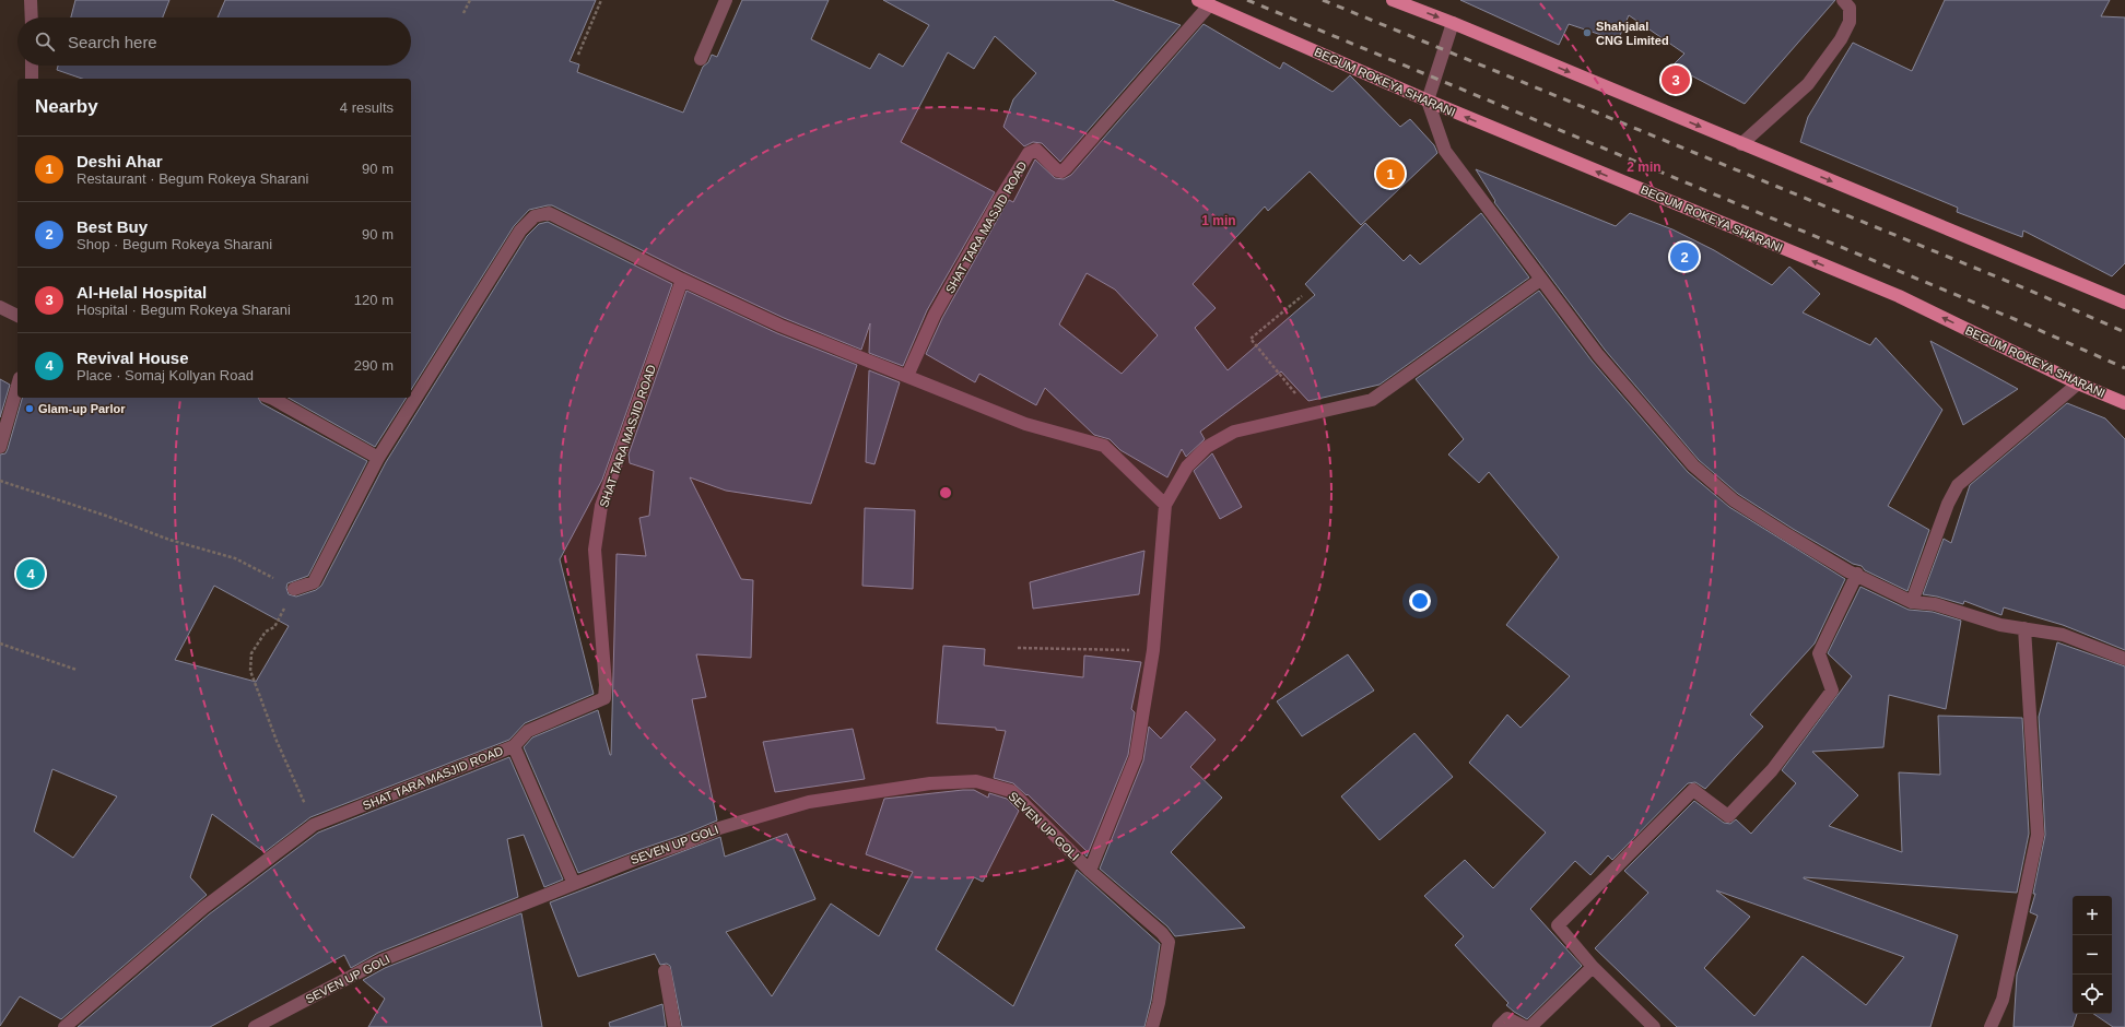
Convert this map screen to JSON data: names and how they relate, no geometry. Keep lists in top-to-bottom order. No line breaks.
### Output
{"streets":{"main road":["BEGUM ROKEYA SHARANI"],"street":["SHAT TARA MASJID ROAD","SEVEN UP GOLI"]},"crossings":[["BEGUM ROKEYA SHARANI","SHAT TARA MASJID ROAD"]],"places":["Shahjalal CNG Limited","Glam-up Parlor"],"page":{"search":"Search here","pins":["3","1","2","4"],"heading":["Nearby","4 results"],"list":[{"mark":"1","name":"Deshi Ahar","note":"Restaurant · Begum Rokeya Sharani","value":"90 m"},{"mark":"2","name":"Best Buy","note":"Shop · Begum Rokeya Sharani","value":"90 m"},{"mark":"3","name":"Al-Helal Hospital","note":"Hospital · Begum Rokeya Sharani","value":"120 m"},{"mark":"4","name":"Revival House","note":"Place · Somaj Kollyan Road","value":"290 m"}],"map_buttons":["+","−"]},"rings":["2 min","1 min"]}
